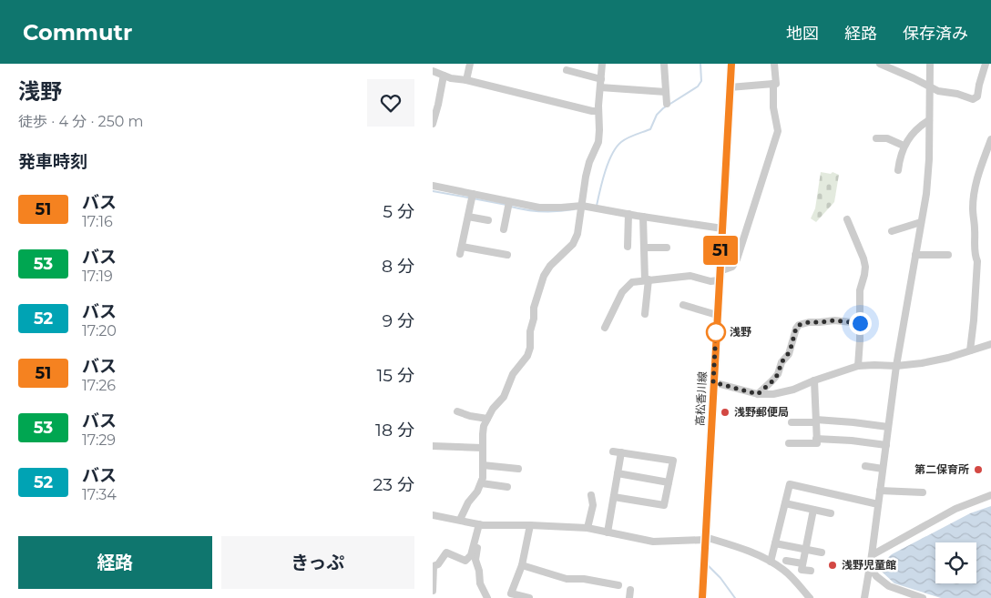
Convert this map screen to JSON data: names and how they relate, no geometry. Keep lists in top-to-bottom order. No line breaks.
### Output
{"streets":{"main road":["高松香川線"]},"places":["浅野","浅野郵便局","第二保育所","浅野児童館"],"lines":["bus line 51"],"page":{"header":"Commutr","nav":["地図","経路","保存済み"],"heading":[["浅野","徒歩 · 4 分 · 250 m"],"発車時刻"],"on_map":"51","list":[{"mark":"51","name":"バス","note":"17:16","value":"5 分"},{"mark":"53","name":"バス","note":"17:19","value":"8 分"},{"mark":"52","name":"バス","note":"17:20","value":"9 分"},{"mark":"51","name":"バス","note":"17:26","value":"15 分"},{"mark":"53","name":"バス","note":"17:29","value":"18 分"},{"mark":"52","name":"バス","note":"17:34","value":"23 分"}],"buttons":["経路","きっぷ"]}}
